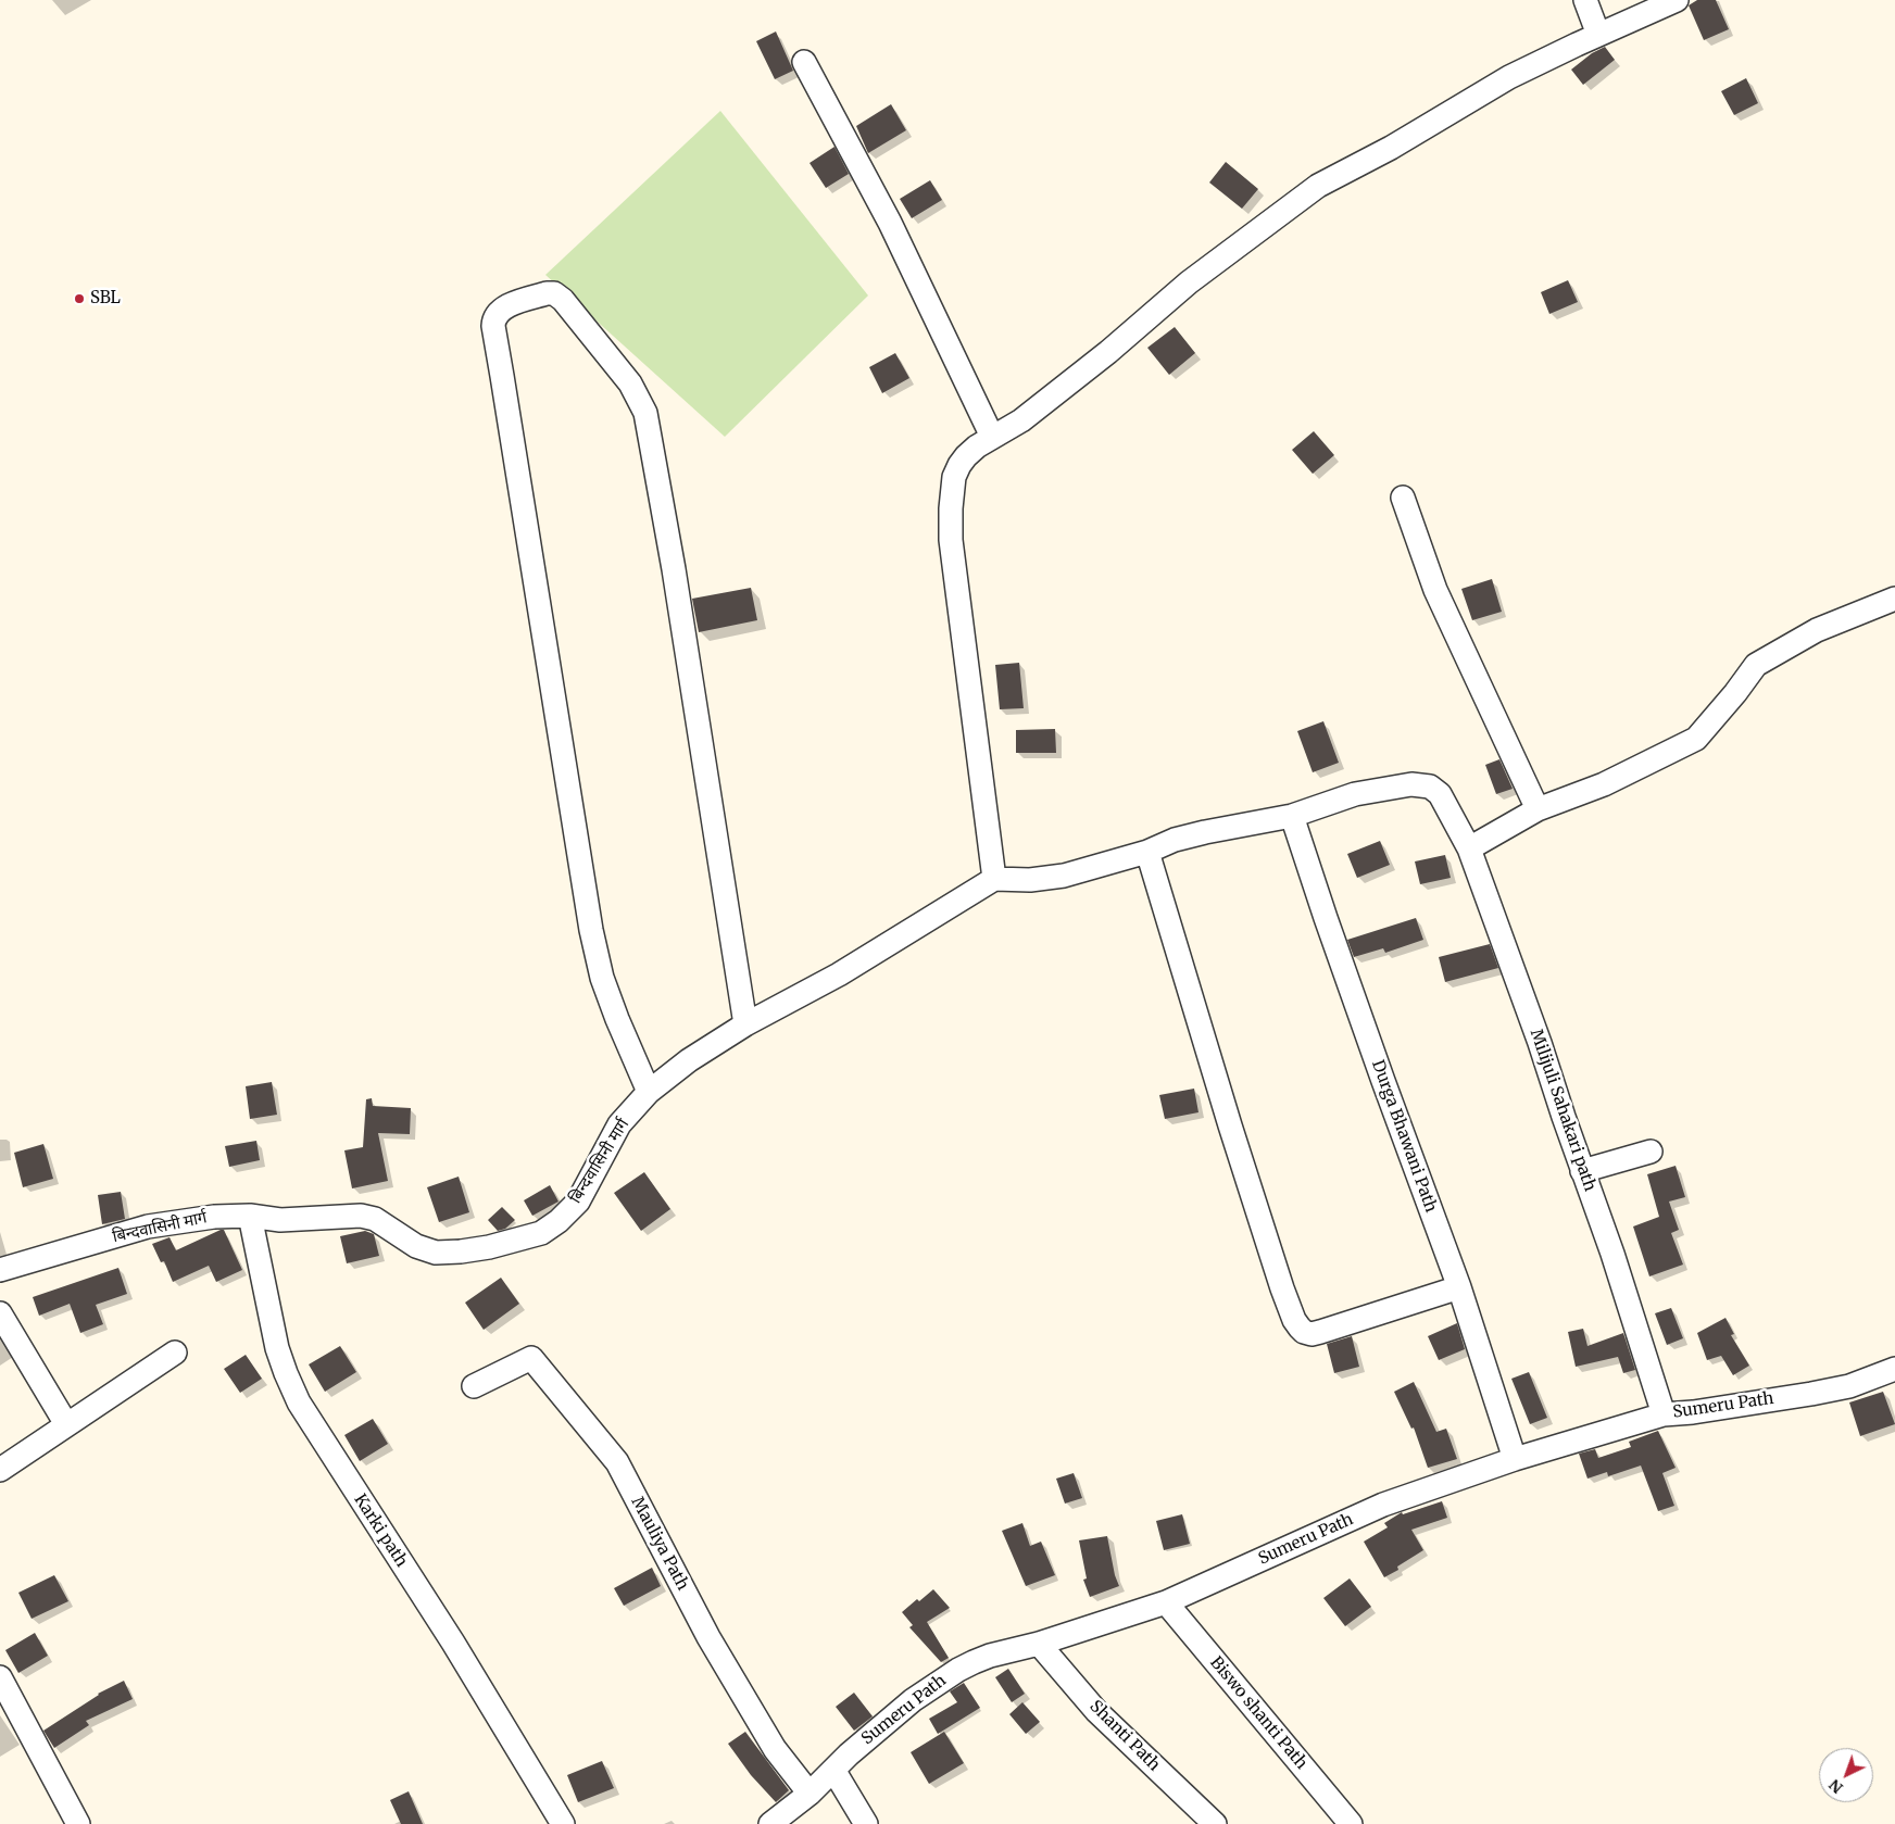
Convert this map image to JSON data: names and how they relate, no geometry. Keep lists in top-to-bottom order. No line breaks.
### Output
{"streets":{"street":["Milijuli Sahakari path","Durga Bhawani Path","बिन्दवासिनी मार्ग","Sumeru Path","Karki path","Mauliya Path","Biswo shanti Path","Shanti Path"]},"crossings":[["Milijuli Sahakari path","Durga Bhawani Path"],["Milijuli Sahakari path","बिन्दवासिनी मार्ग"],["Milijuli Sahakari path","Sumeru Path"],["Durga Bhawani Path","Sumeru Path"],["बिन्दवासिनी मार्ग","Karki path"],["Sumeru Path","Mauliya Path"],["Sumeru Path","Biswo shanti Path"],["Sumeru Path","Shanti Path"]],"places":["SBL"],"north":"bottom left"}
